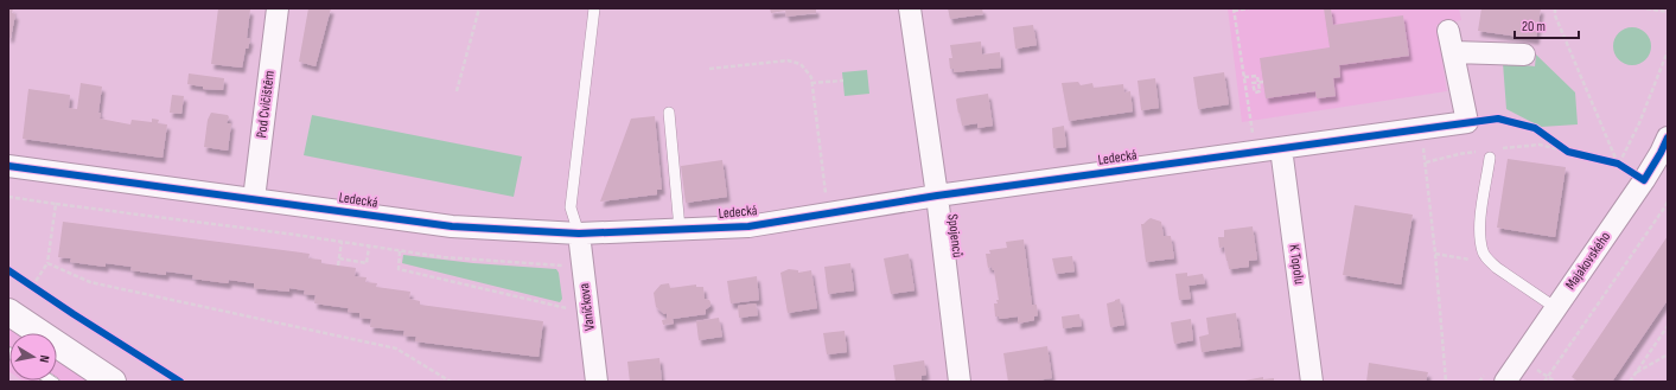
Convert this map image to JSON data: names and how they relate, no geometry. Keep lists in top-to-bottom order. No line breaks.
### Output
{"streets":{"street":["Pod Cvičištěm","Ledecká","Spojenců","Majakovského","K Topolu","Vaníčkova"]},"crossings":[["Pod Cvičištěm","Ledecká"],["Ledecká","Spojenců"],["Ledecká","K Topolu"],["Ledecká","Vaníčkova"]],"scale_bar":"20 m","north":"right"}
